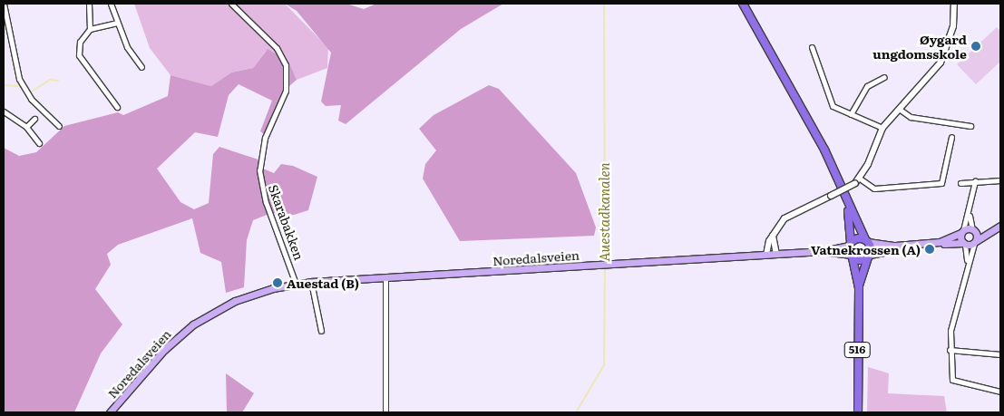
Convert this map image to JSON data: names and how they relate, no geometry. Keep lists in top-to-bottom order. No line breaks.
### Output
{"streets":{"main road":["Noredalsveien","516"],"street":["Skarabakken"]},"crossings":[["Skarabakken","Noredalsveien"],["Noredalsveien","516"]],"water":["Auestadkanalen"],"places":["Øygard ungdomsskole","Vatnekrossen (A)","Auestad (B)"]}
